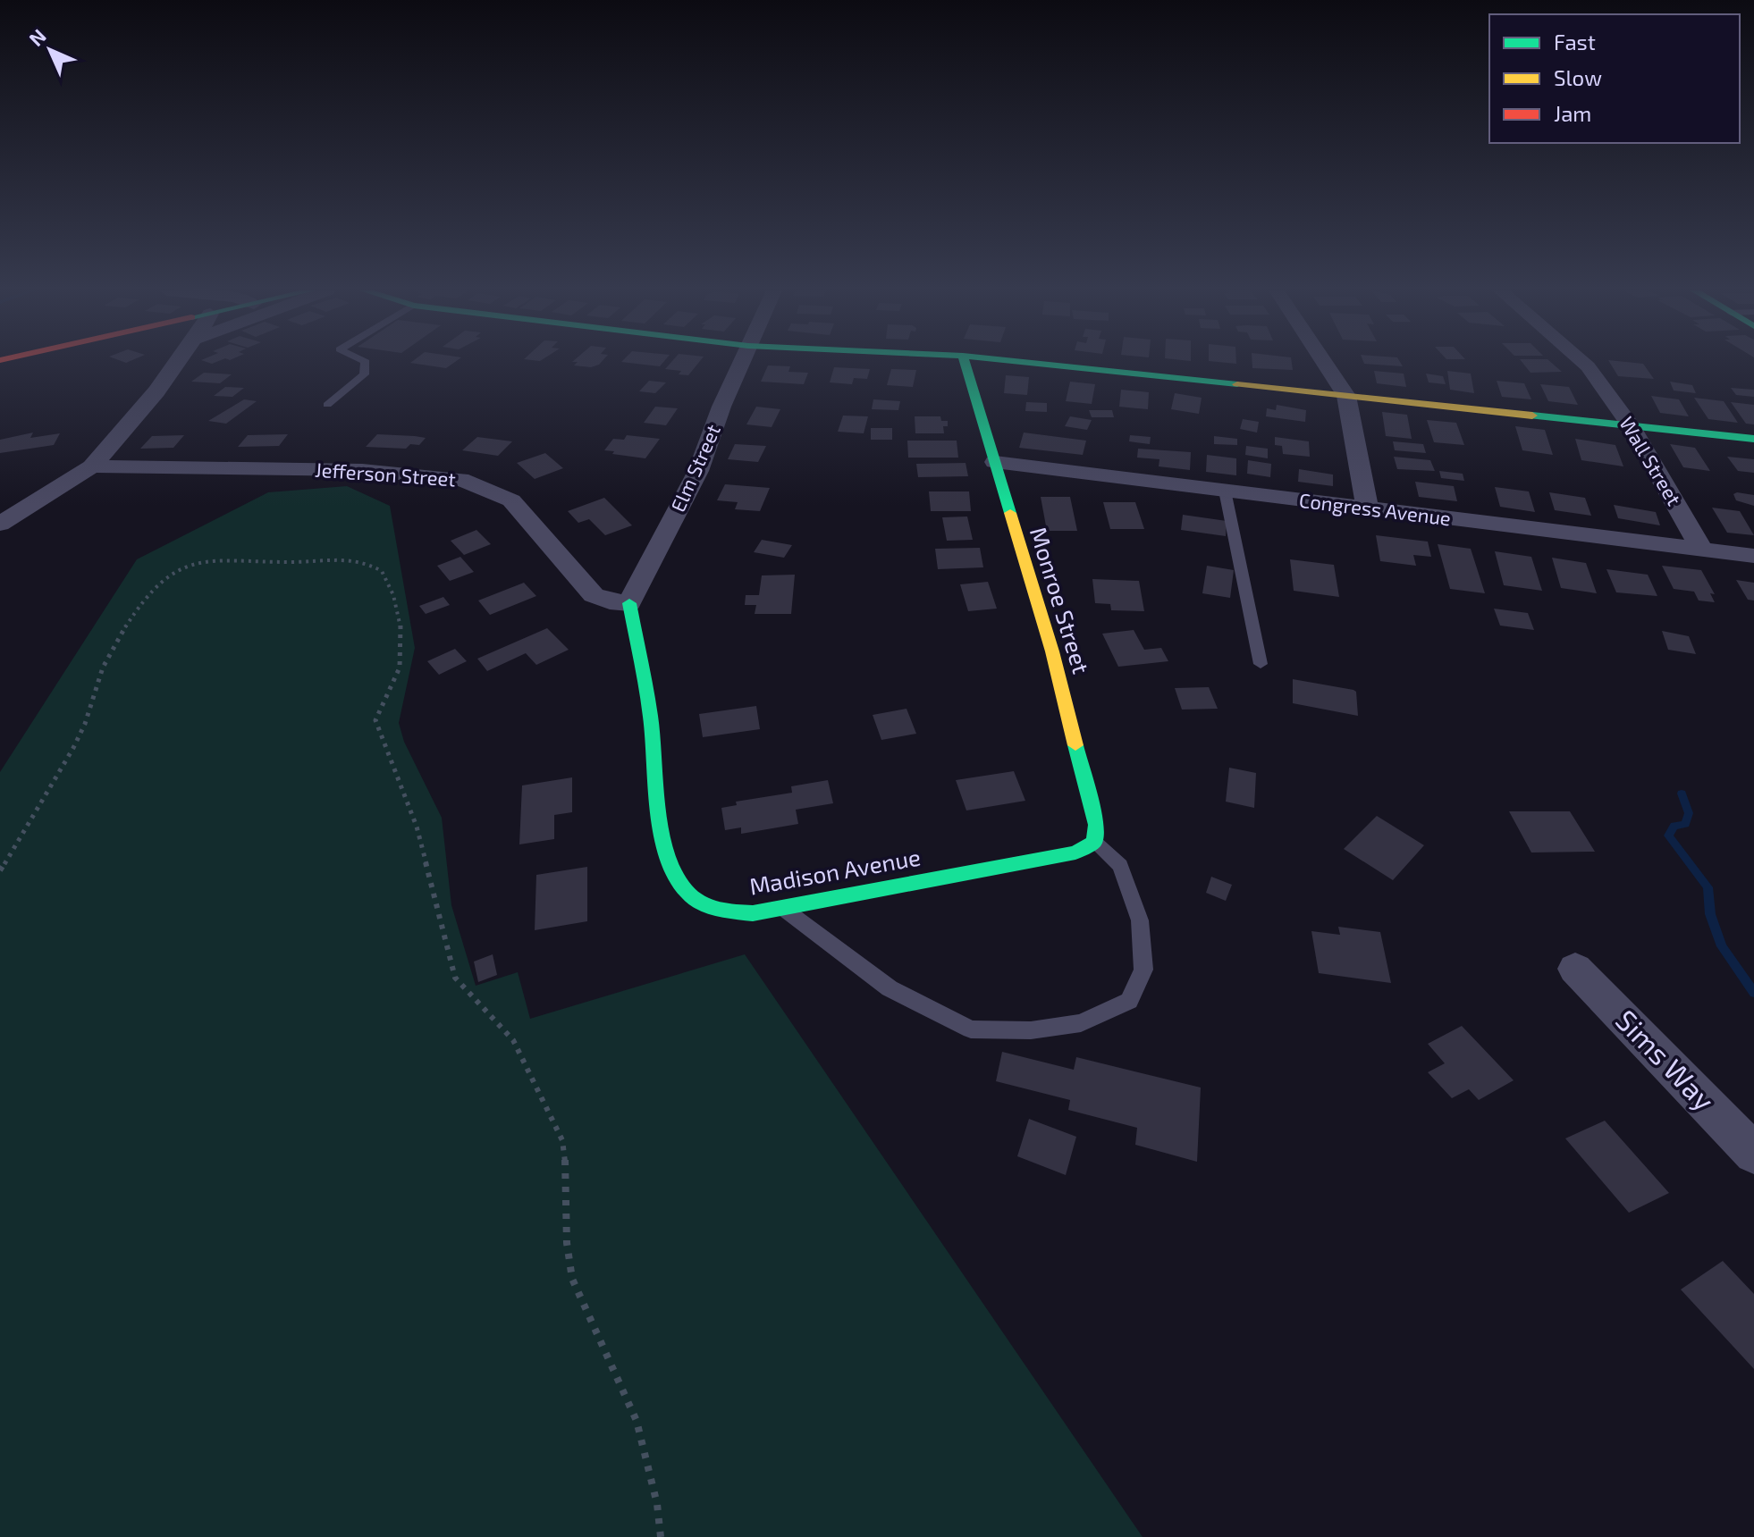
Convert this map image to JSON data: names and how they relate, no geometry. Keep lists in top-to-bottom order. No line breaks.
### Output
{"streets":{"street":["Wall Street","Elm Street","Jefferson Street","Congress Avenue","Monroe Street","Madison Avenue","Sims Way"]},"crossings":[["Wall Street","Congress Avenue"],["Elm Street","Jefferson Street"],["Elm Street","Madison Avenue"],["Jefferson Street","Madison Avenue"],["Congress Avenue","Monroe Street"],["Monroe Street","Madison Avenue"]],"legend":["Fast","Slow","Jam"],"north":"top left"}
